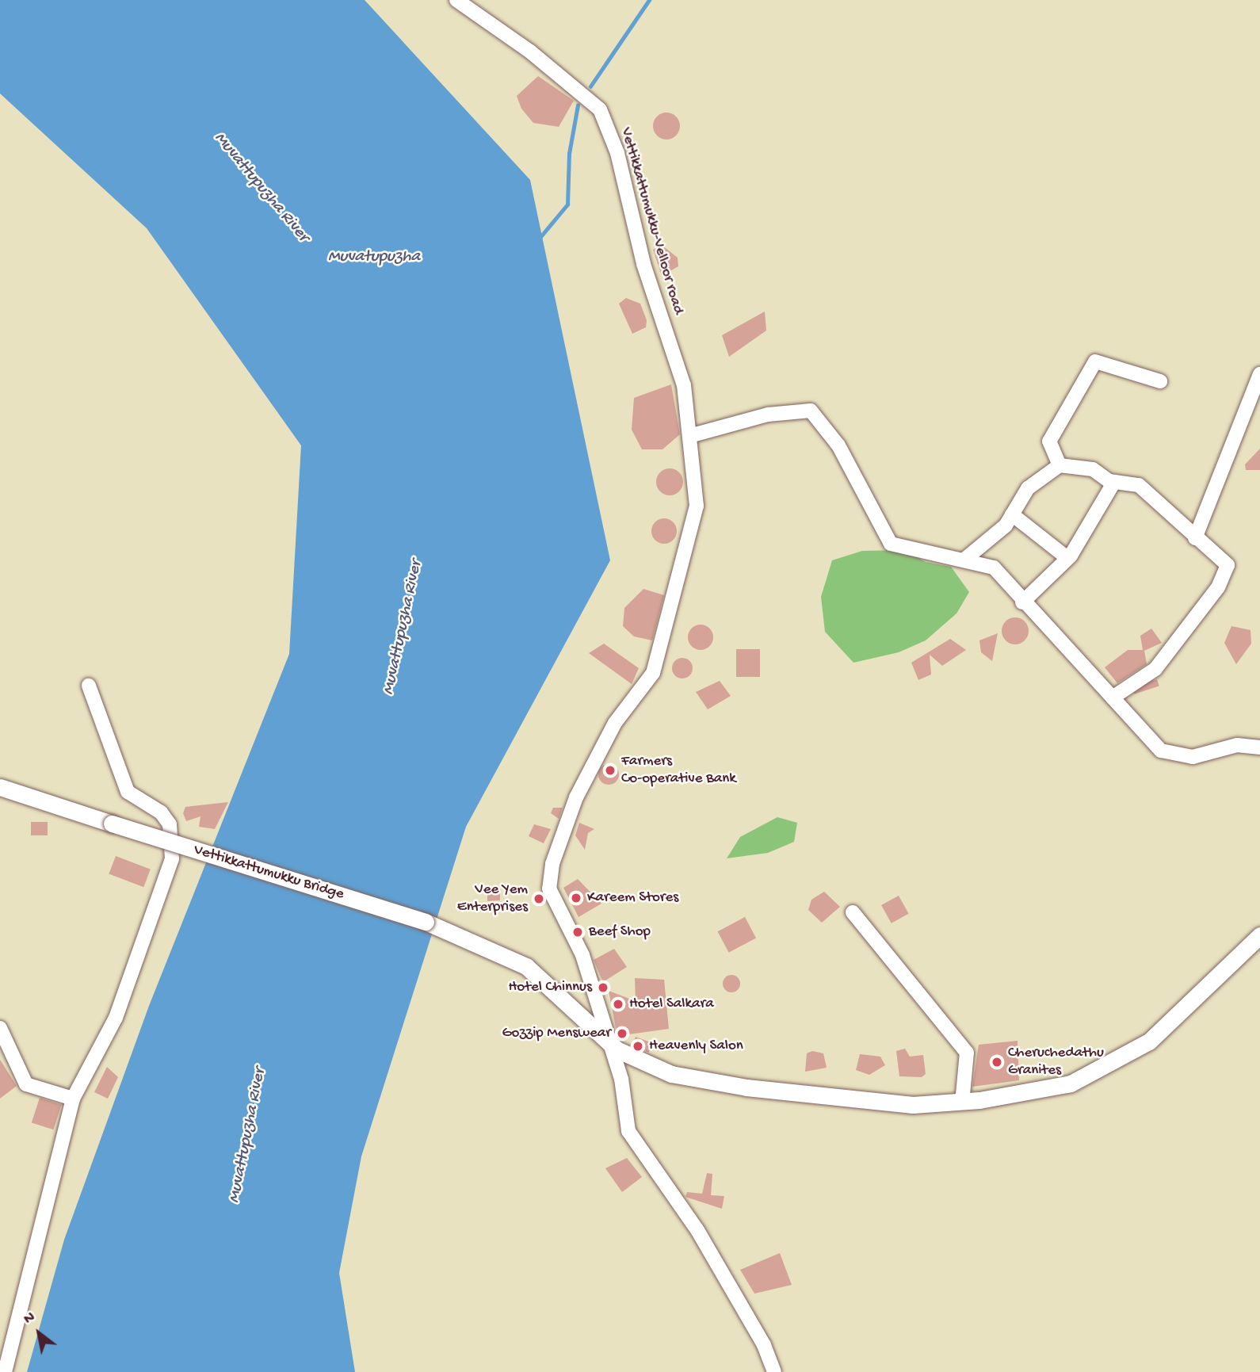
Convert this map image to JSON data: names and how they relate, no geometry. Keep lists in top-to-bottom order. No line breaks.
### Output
{"streets":{"main road":["Vettikkattumukku Bridge"],"street":["Vettikkattumukku-Velloor road"]},"crossings":[["Vettikkattumukku-Velloor road","Vettikkattumukku Bridge"]],"water":["Muvattupuzha River","Muvatupuzha"],"places":["Farmers Co-operative Bank","Kareem Stores","Vee Yem Enterprises","Beef Shop","Hotel Chinnus","Hotel Salkara","Gozzip Menswear","Heavenly Salon","Cheruchedathu Granites"],"north":"top left"}
